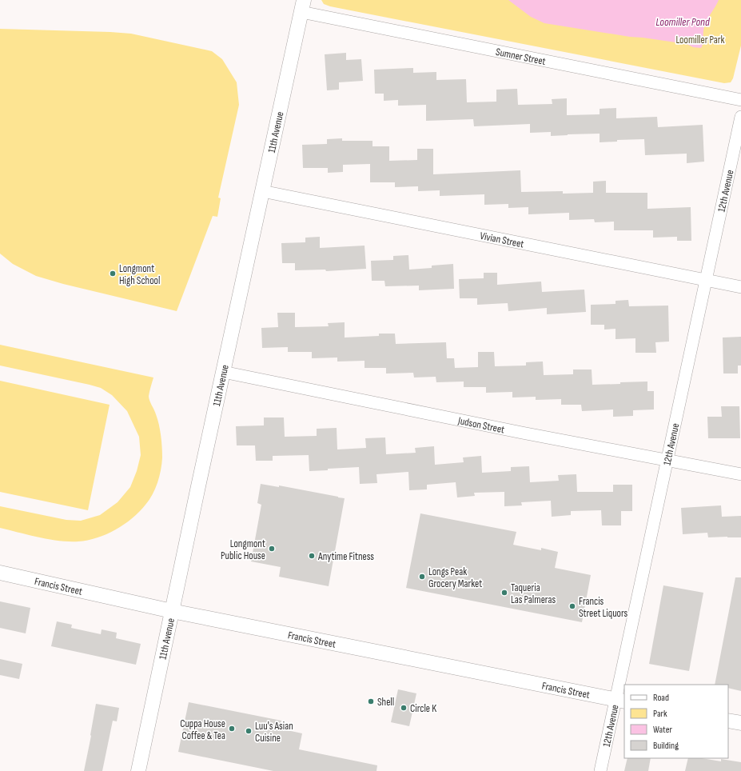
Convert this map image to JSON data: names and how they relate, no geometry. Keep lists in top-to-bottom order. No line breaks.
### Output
{"streets":{"street":["Sumner Street","11th Avenue","12th Avenue","Vivian Street","Judson Street","Francis Street"]},"crossings":[["Sumner Street","11th Avenue"],["11th Avenue","Vivian Street"],["11th Avenue","Judson Street"],["11th Avenue","Francis Street"],["12th Avenue","Vivian Street"],["12th Avenue","Judson Street"],["12th Avenue","Francis Street"]],"water":["Loomiller Pond"],"parks":["Loomiller Park"],"places":["Longmont High School","Longmont Public House","Anytime Fitness","Longs Peak Grocery Market","Taqueria Las Palmeras","Francis Street Liquors","Shell","Circle K","Cuppa House Coffee & Tea","Luu's Asian Cuisine"],"legend":["Road","Park","Water","Building"]}
